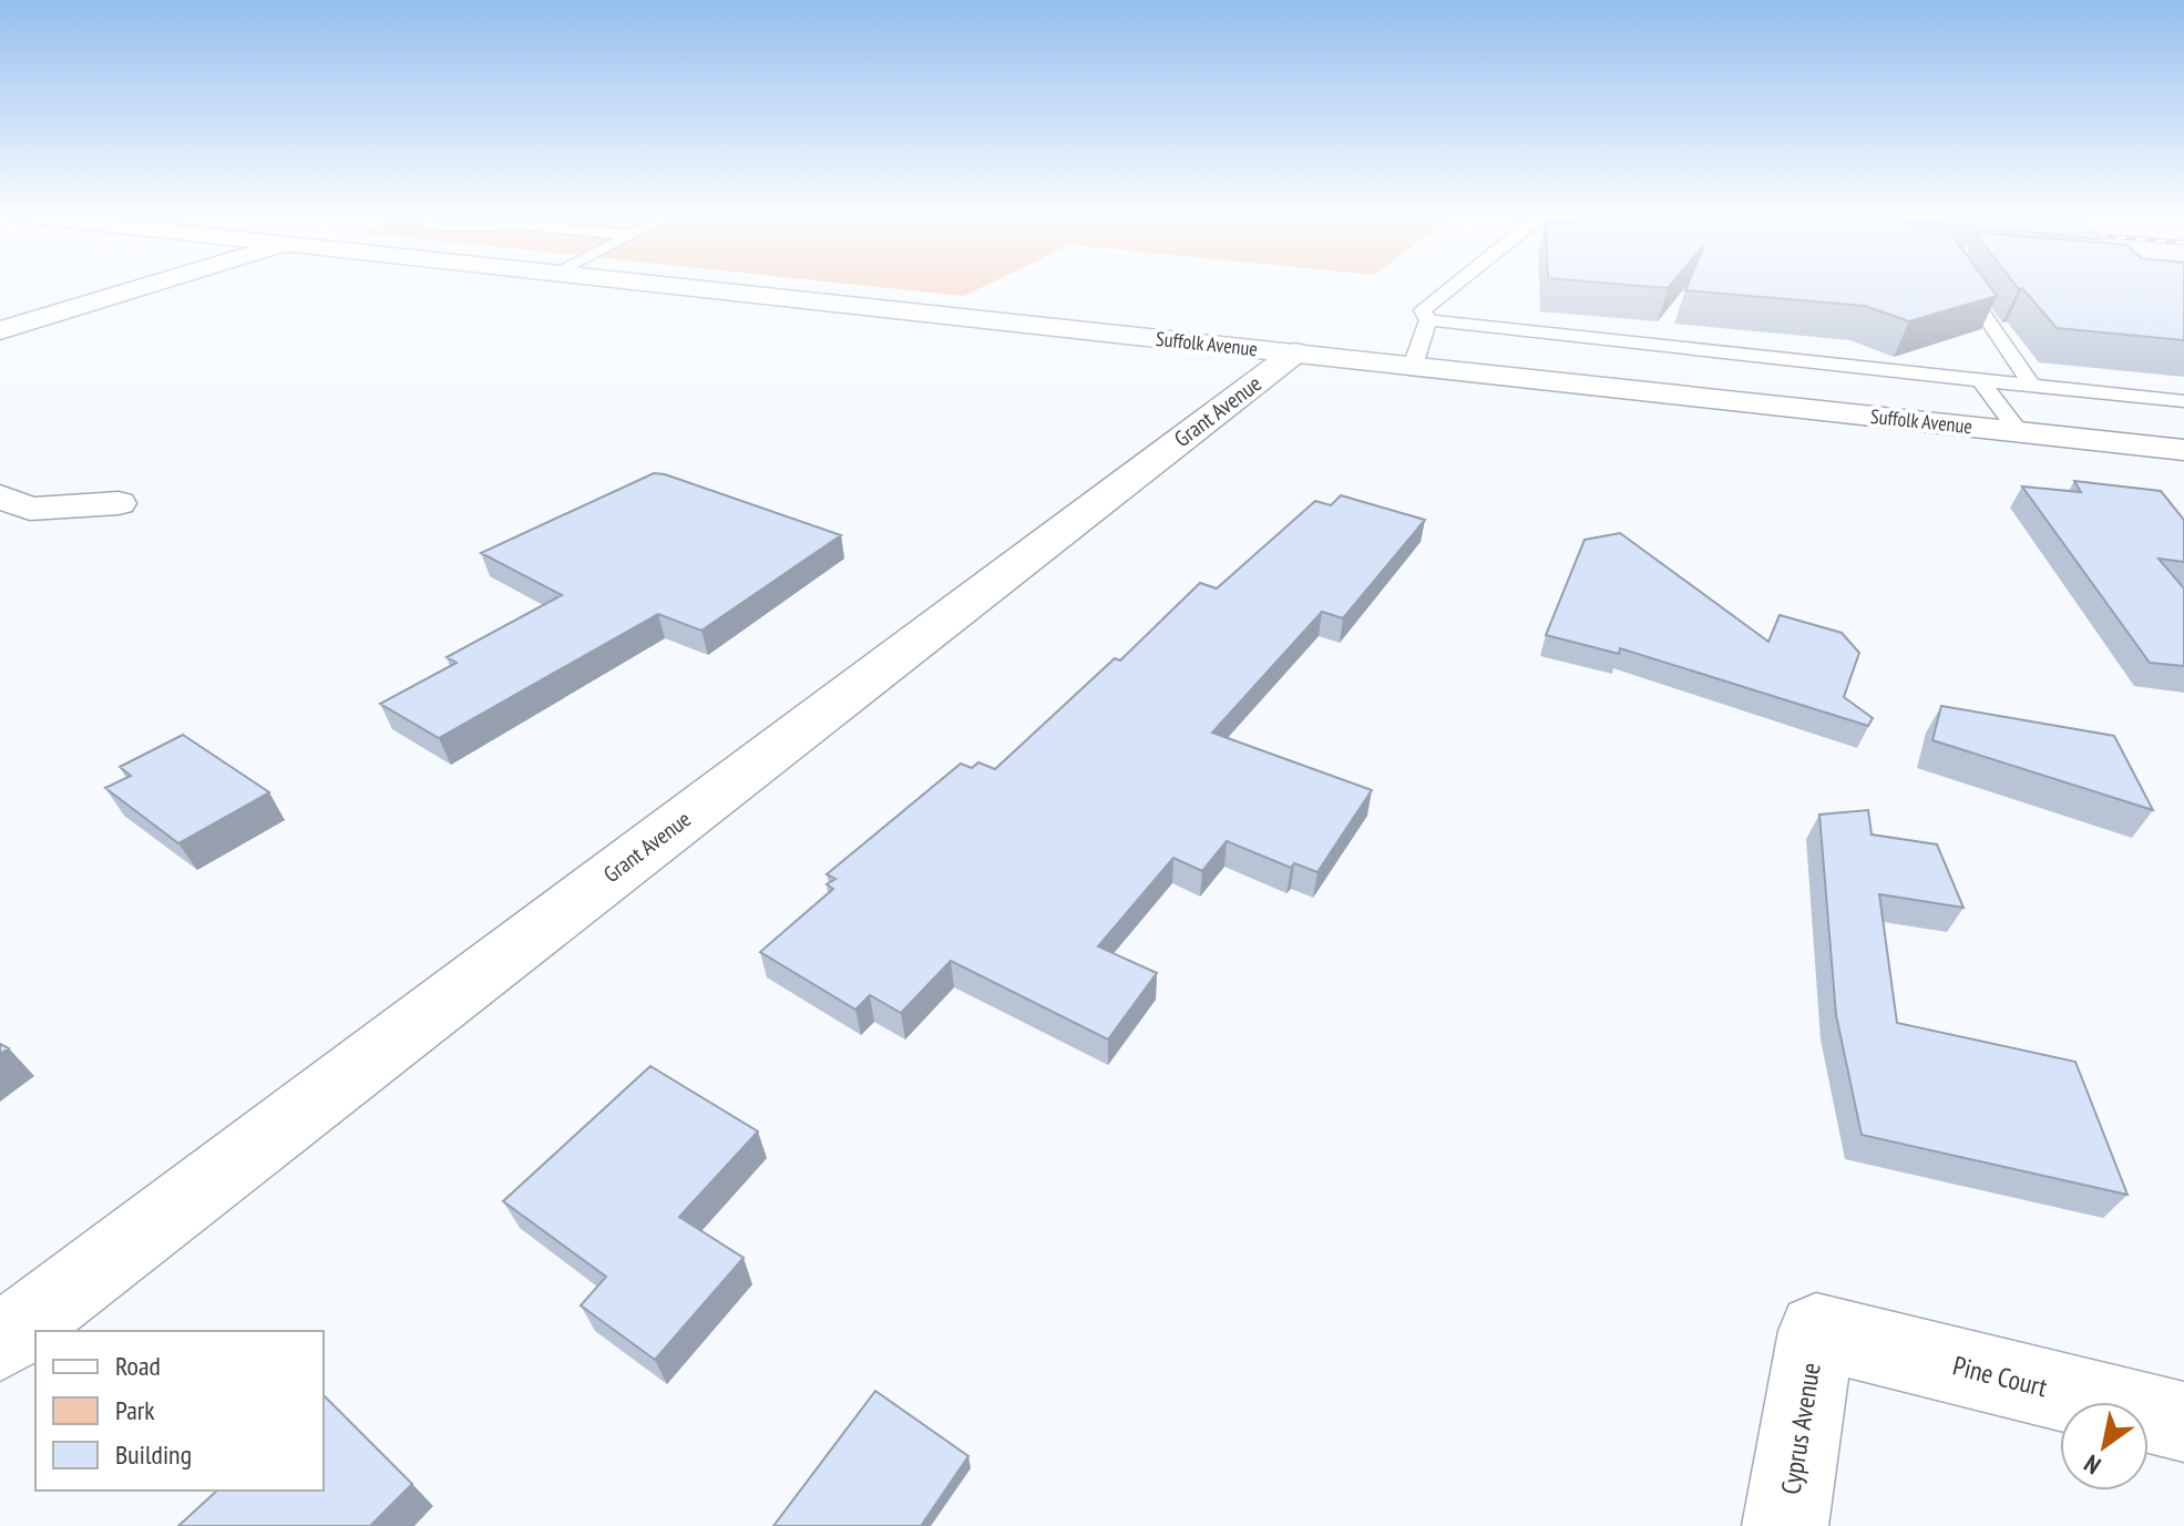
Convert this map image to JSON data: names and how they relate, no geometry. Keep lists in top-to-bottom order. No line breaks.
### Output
{"streets":{"main road":["Suffolk Avenue","Grant Avenue","Pine Court","Cyprus Avenue"]},"crossings":[["Suffolk Avenue","Grant Avenue"],["Pine Court","Cyprus Avenue"]],"legend":["Road","Park","Building"],"north":"bottom left"}
